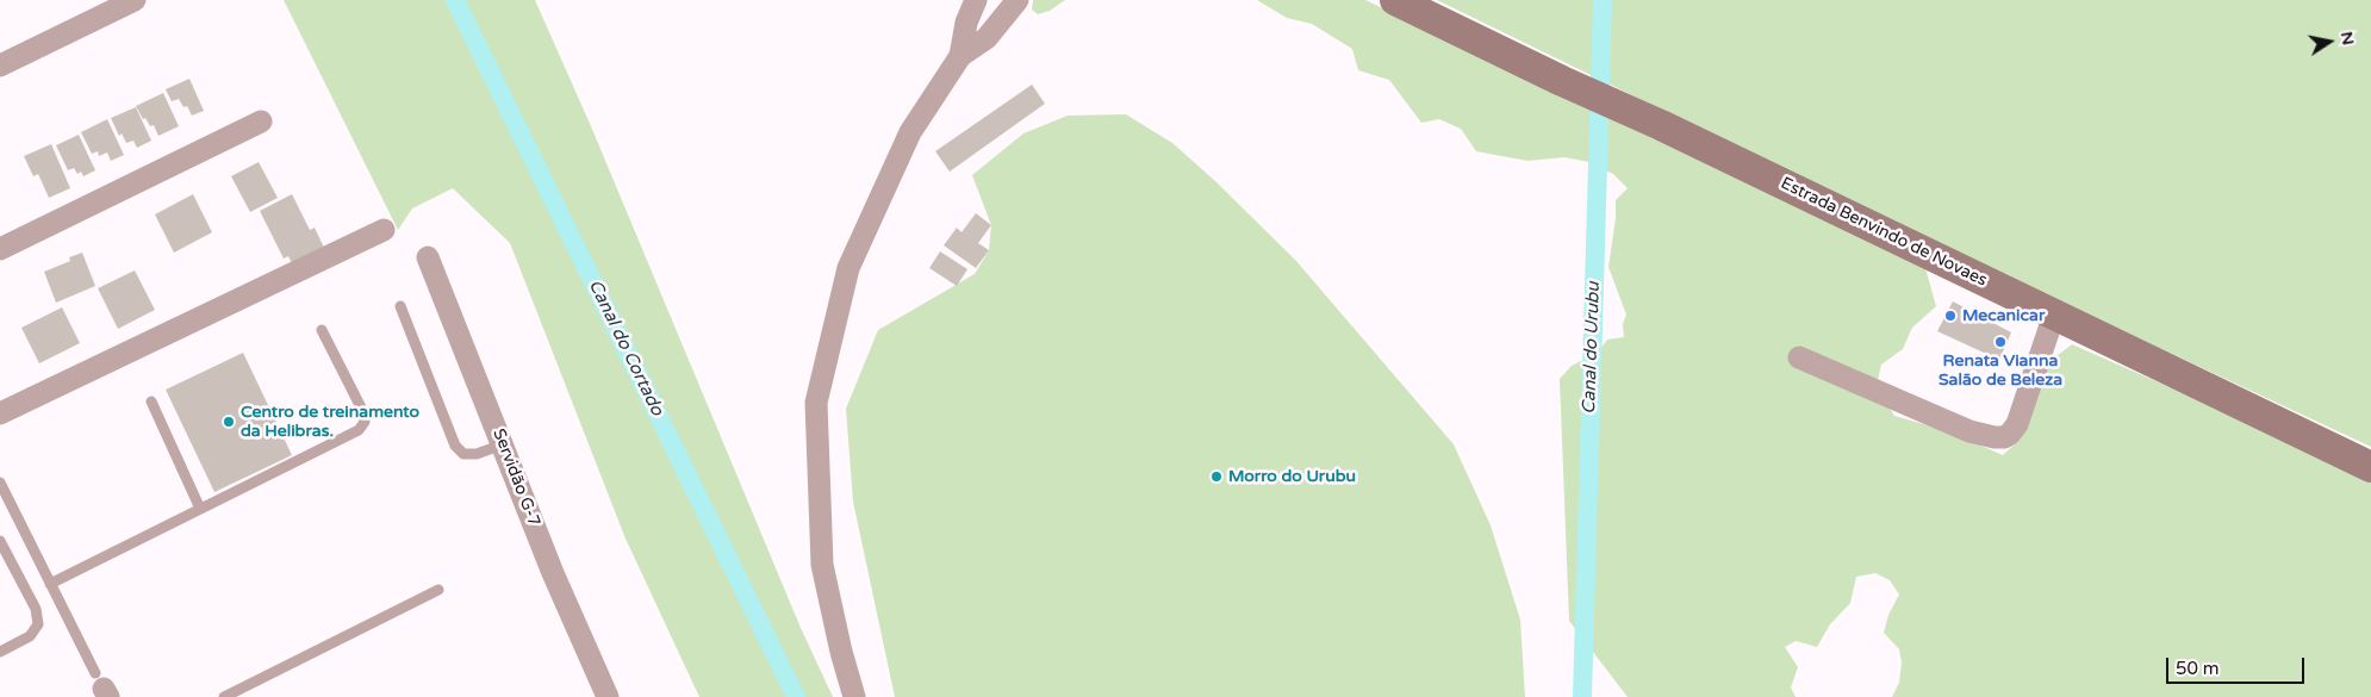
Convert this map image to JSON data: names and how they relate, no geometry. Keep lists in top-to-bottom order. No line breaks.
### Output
{"streets":{"street":["Estrada Benvindo de Novaes","Servidão G-7"]},"water":["Canal do Cortado","Canal do Urubu"],"places":["Mecanicar","Renata Vianna Salão de Beleza","Centro de treinamento da Helibras.","Morro do Urubu"],"scale_bar":"50 m","north":"right"}
